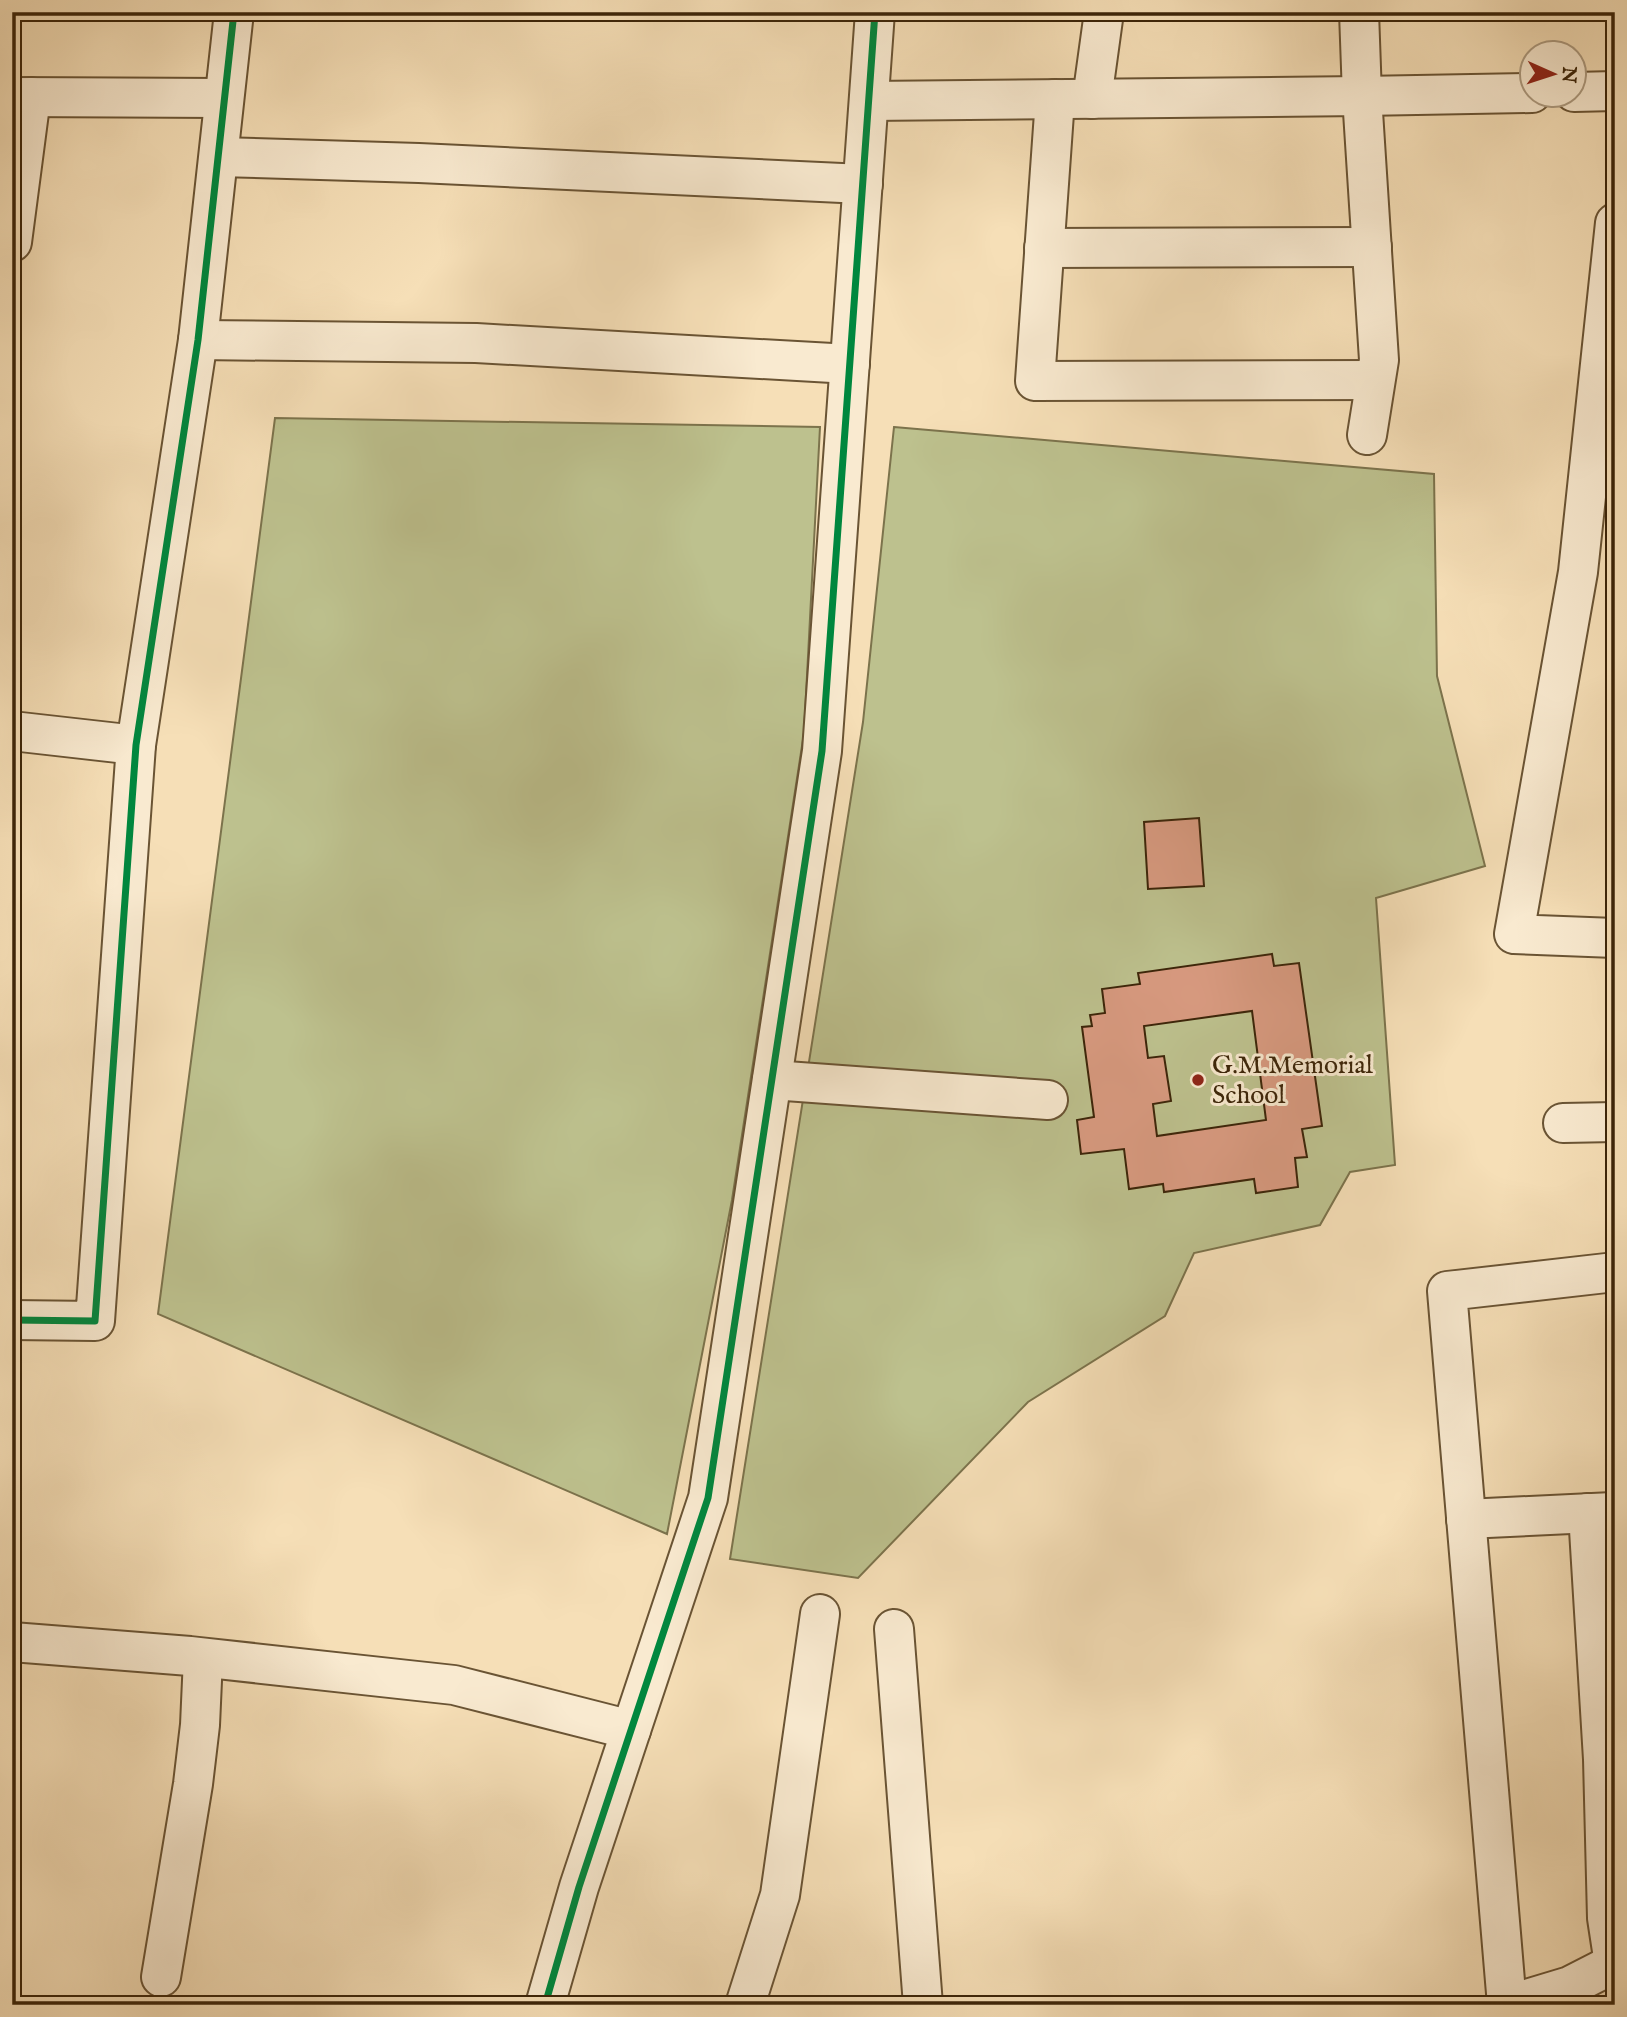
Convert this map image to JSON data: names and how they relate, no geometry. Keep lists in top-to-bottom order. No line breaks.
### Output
{"places":["G.M.Memorial School"],"north":"right"}
